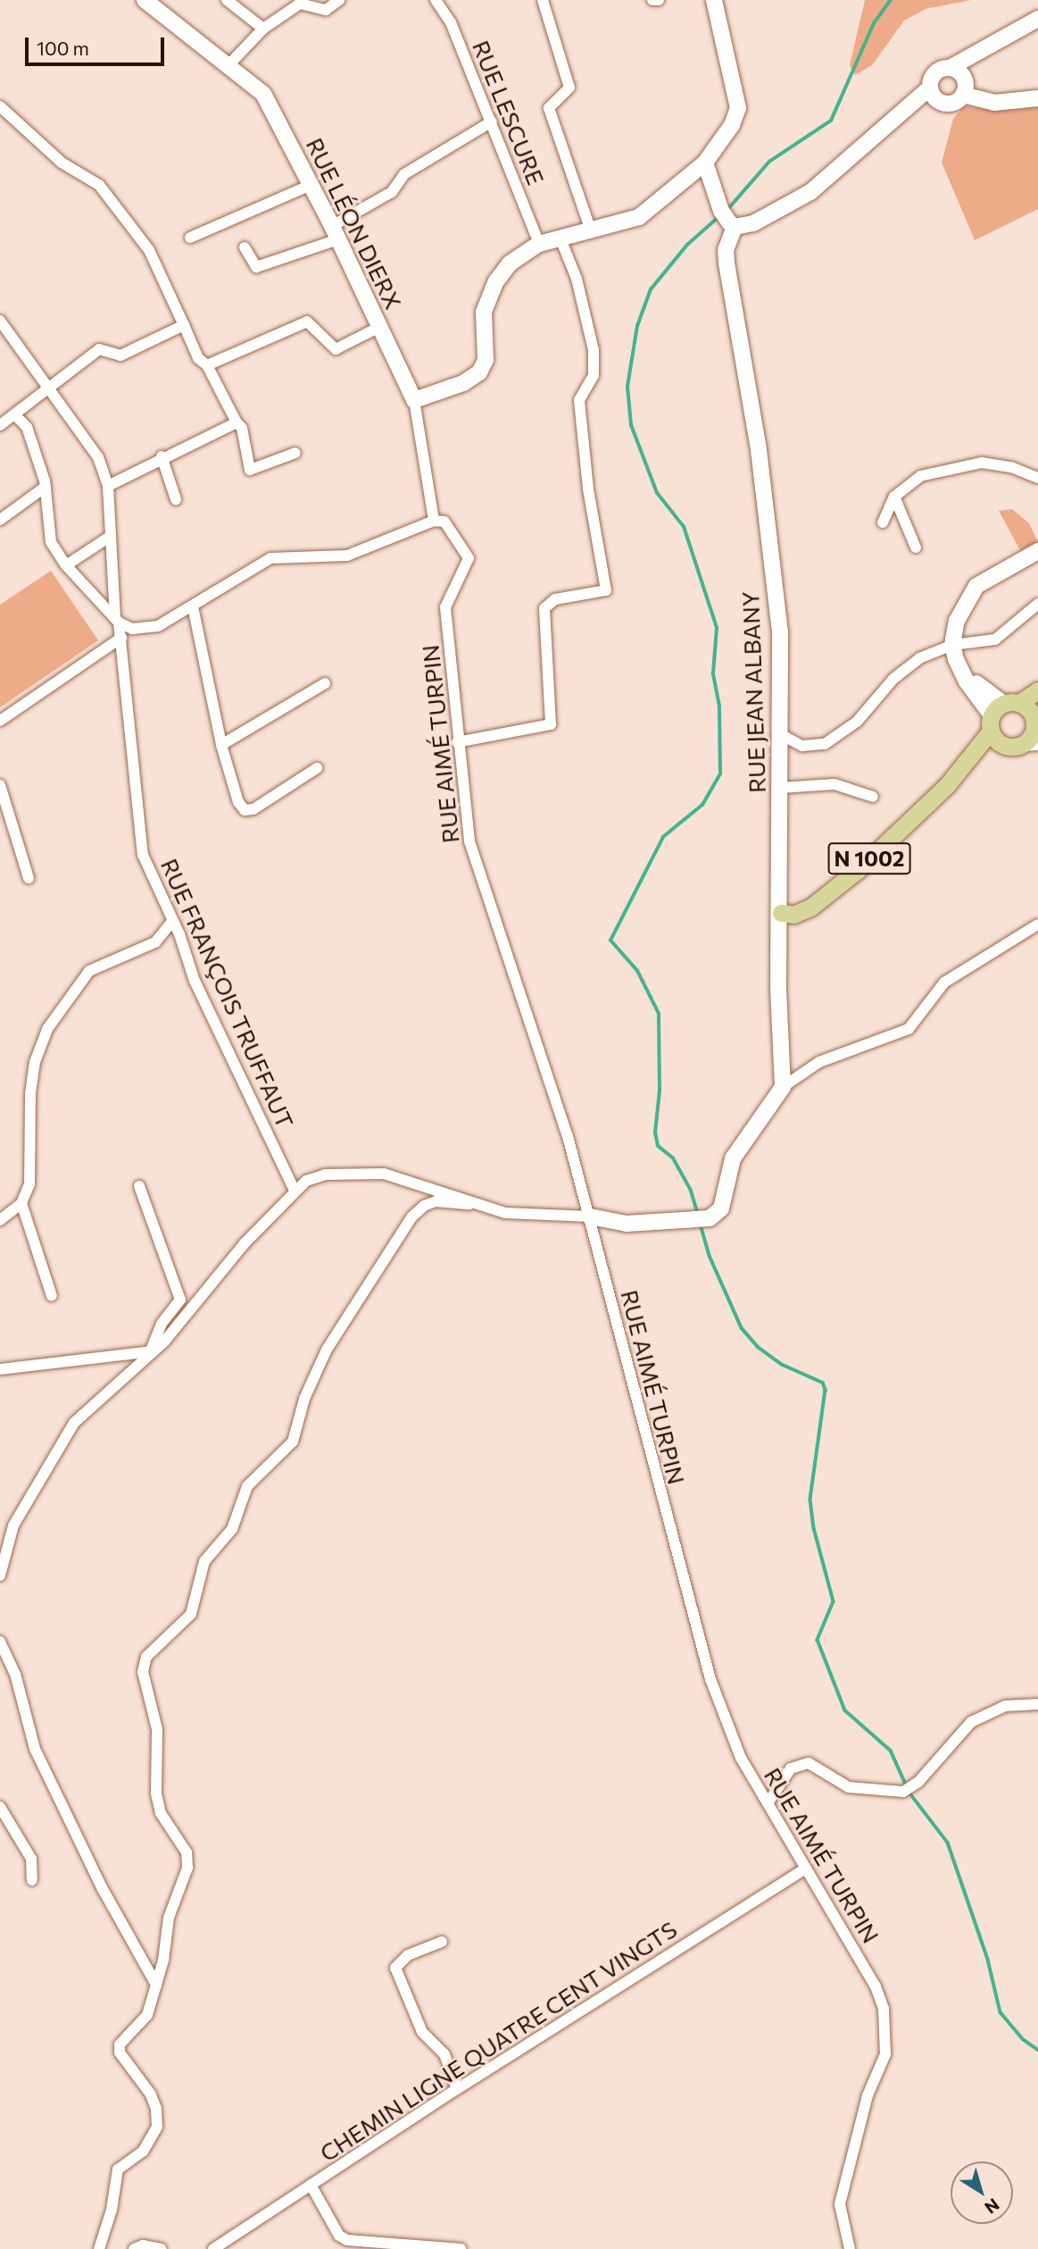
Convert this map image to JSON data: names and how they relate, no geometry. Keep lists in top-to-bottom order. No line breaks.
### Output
{"streets":{"main road":["N 1002"],"street":["RUE LESCURE","RUE LÉON DIERX","RUE JEAN ALBANY","RUE AIMÉ TURPIN","RUE FRANÇOIS TRUFFAUT","CHEMIN LIGNE QUATRE CENT VINGTS"]},"crossings":[["RUE LÉON DIERX","RUE AIMÉ TURPIN"],["RUE JEAN ALBANY","N 1002"],["RUE AIMÉ TURPIN","CHEMIN LIGNE QUATRE CENT VINGTS"]],"scale_bar":"100 m","north":"bottom right"}
